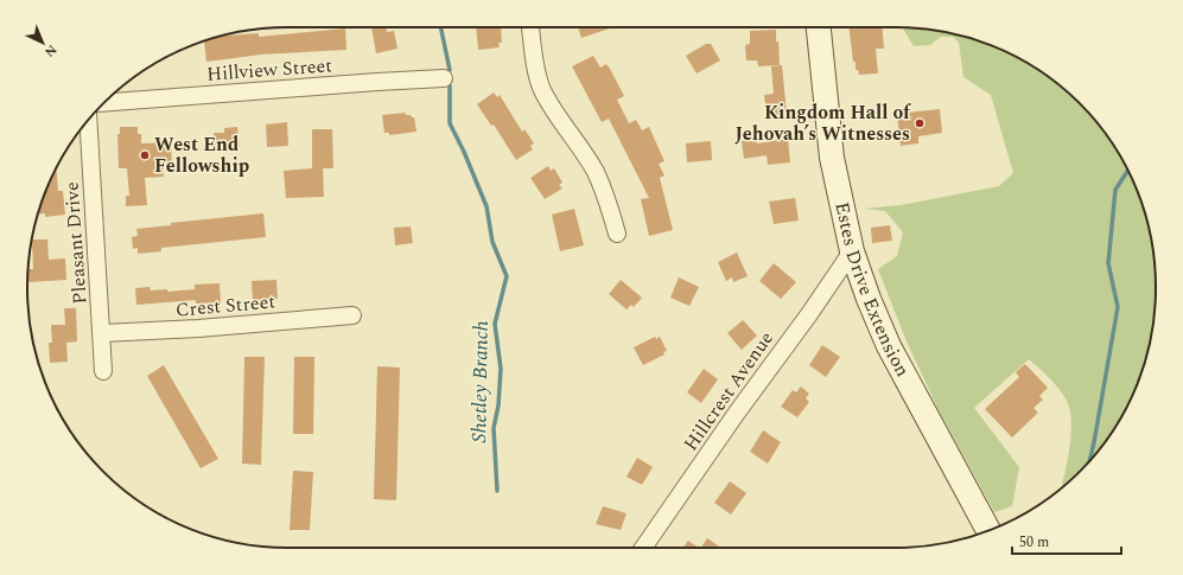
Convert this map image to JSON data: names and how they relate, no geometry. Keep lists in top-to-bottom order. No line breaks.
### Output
{"streets":{"main road":["Estes Drive Extension"],"street":["Hillview Street","Pleasant Drive","Crest Street","Hillcrest Avenue"]},"crossings":[["Pleasant Drive","Crest Street"],["Estes Drive Extension","Hillcrest Avenue"]],"water":["Shetley Branch"],"places":["Kingdom Hall of Jehovah’s Witnesses","West End Fellowship"],"scale_bar":"50 m","north":"bottom right"}
